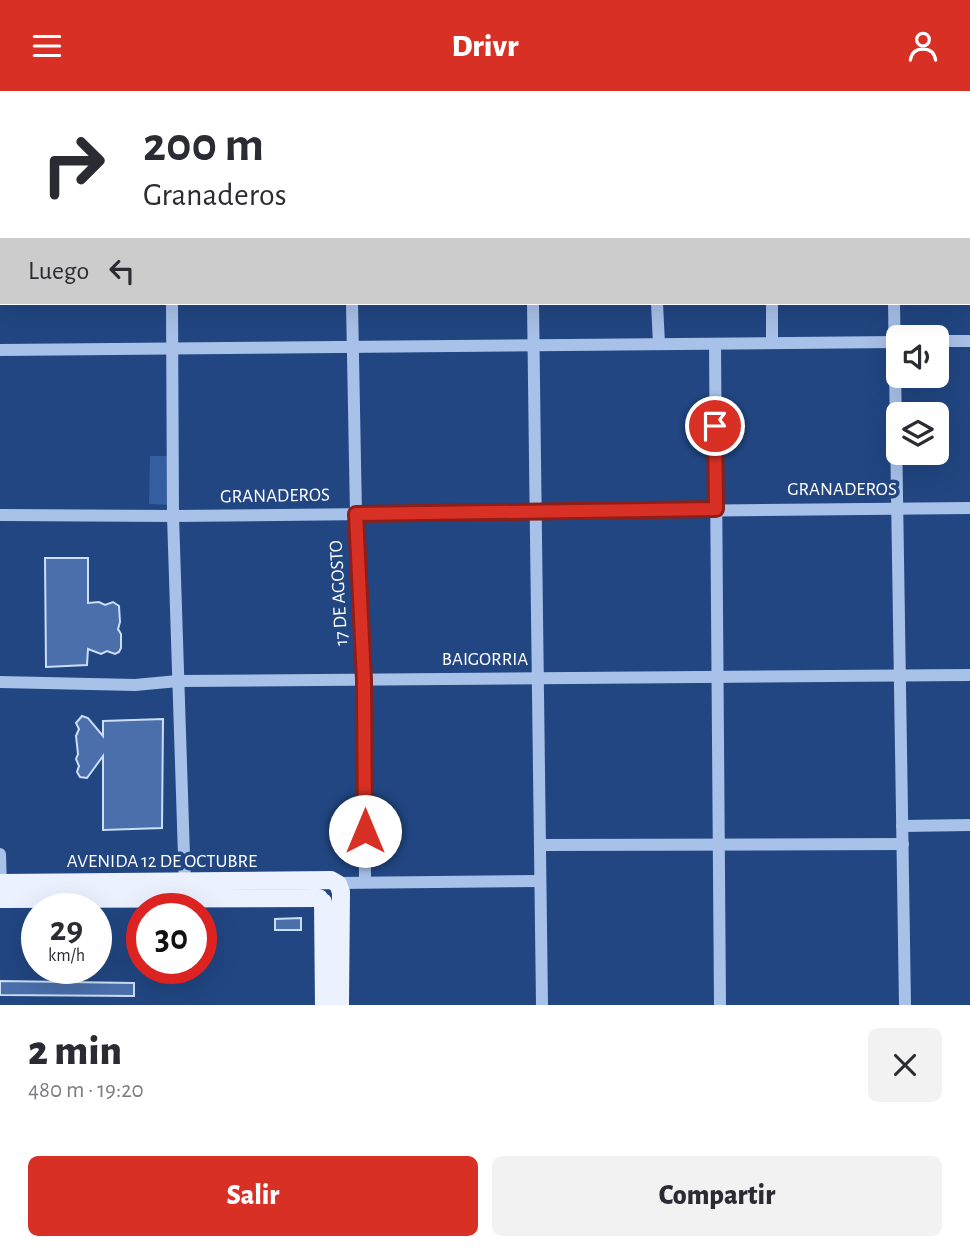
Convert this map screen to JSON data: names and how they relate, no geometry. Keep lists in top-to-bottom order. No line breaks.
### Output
{"streets":{"main road":["AVENIDA 12 DE OCTUBRE"],"street":["GRANADEROS","17 DE AGOSTO","BAIGORRIA"]},"crossings":[["GRANADEROS","17 DE AGOSTO"],["17 DE AGOSTO","BAIGORRIA"]],"page":{"header":"Drivr","turn":["200 m","Granaderos"],"then":"Luego","speed":"29 km/h","limit":"30","heading":["2 min","480 m · 19:20"],"buttons":["Salir","Compartir"]}}
